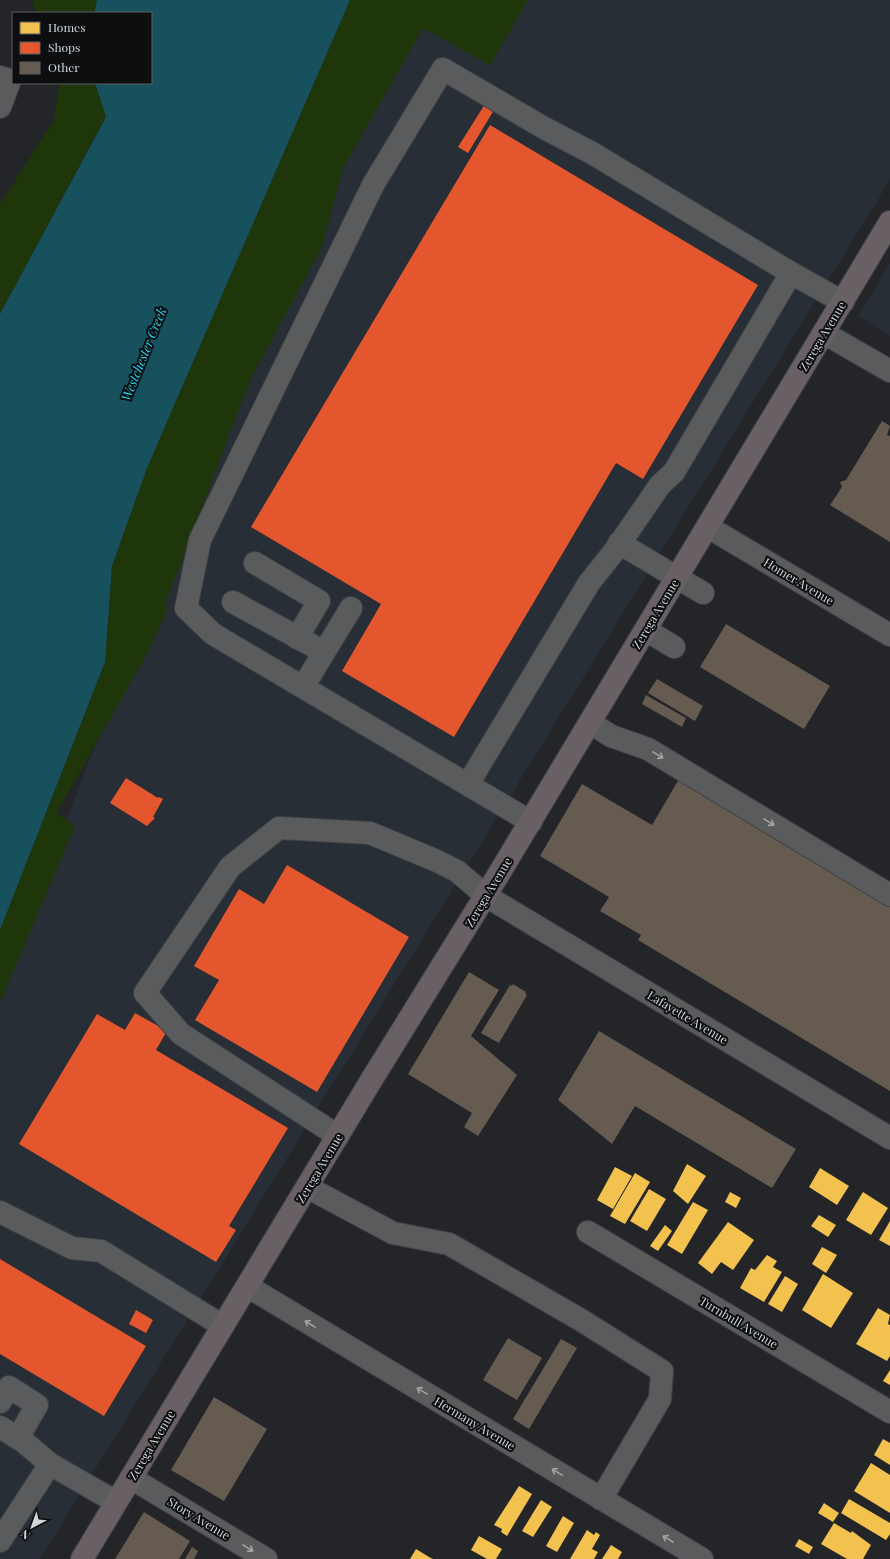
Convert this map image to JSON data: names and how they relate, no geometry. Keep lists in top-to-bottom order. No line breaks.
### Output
{"streets":{"main road":["Zerega Avenue"],"street":["Homer Avenue","Lafayette Avenue","Turnbull Avenue","Hermany Avenue","Story Avenue"]},"crossings":[["Zerega Avenue","Homer Avenue"],["Zerega Avenue","Lafayette Avenue"],["Zerega Avenue","Hermany Avenue"],["Zerega Avenue","Story Avenue"]],"one_way":["Hermany Avenue","Story Avenue"],"water":["Westchester Creek"],"legend":["Homes","Shops","Other"],"north":"bottom left"}
